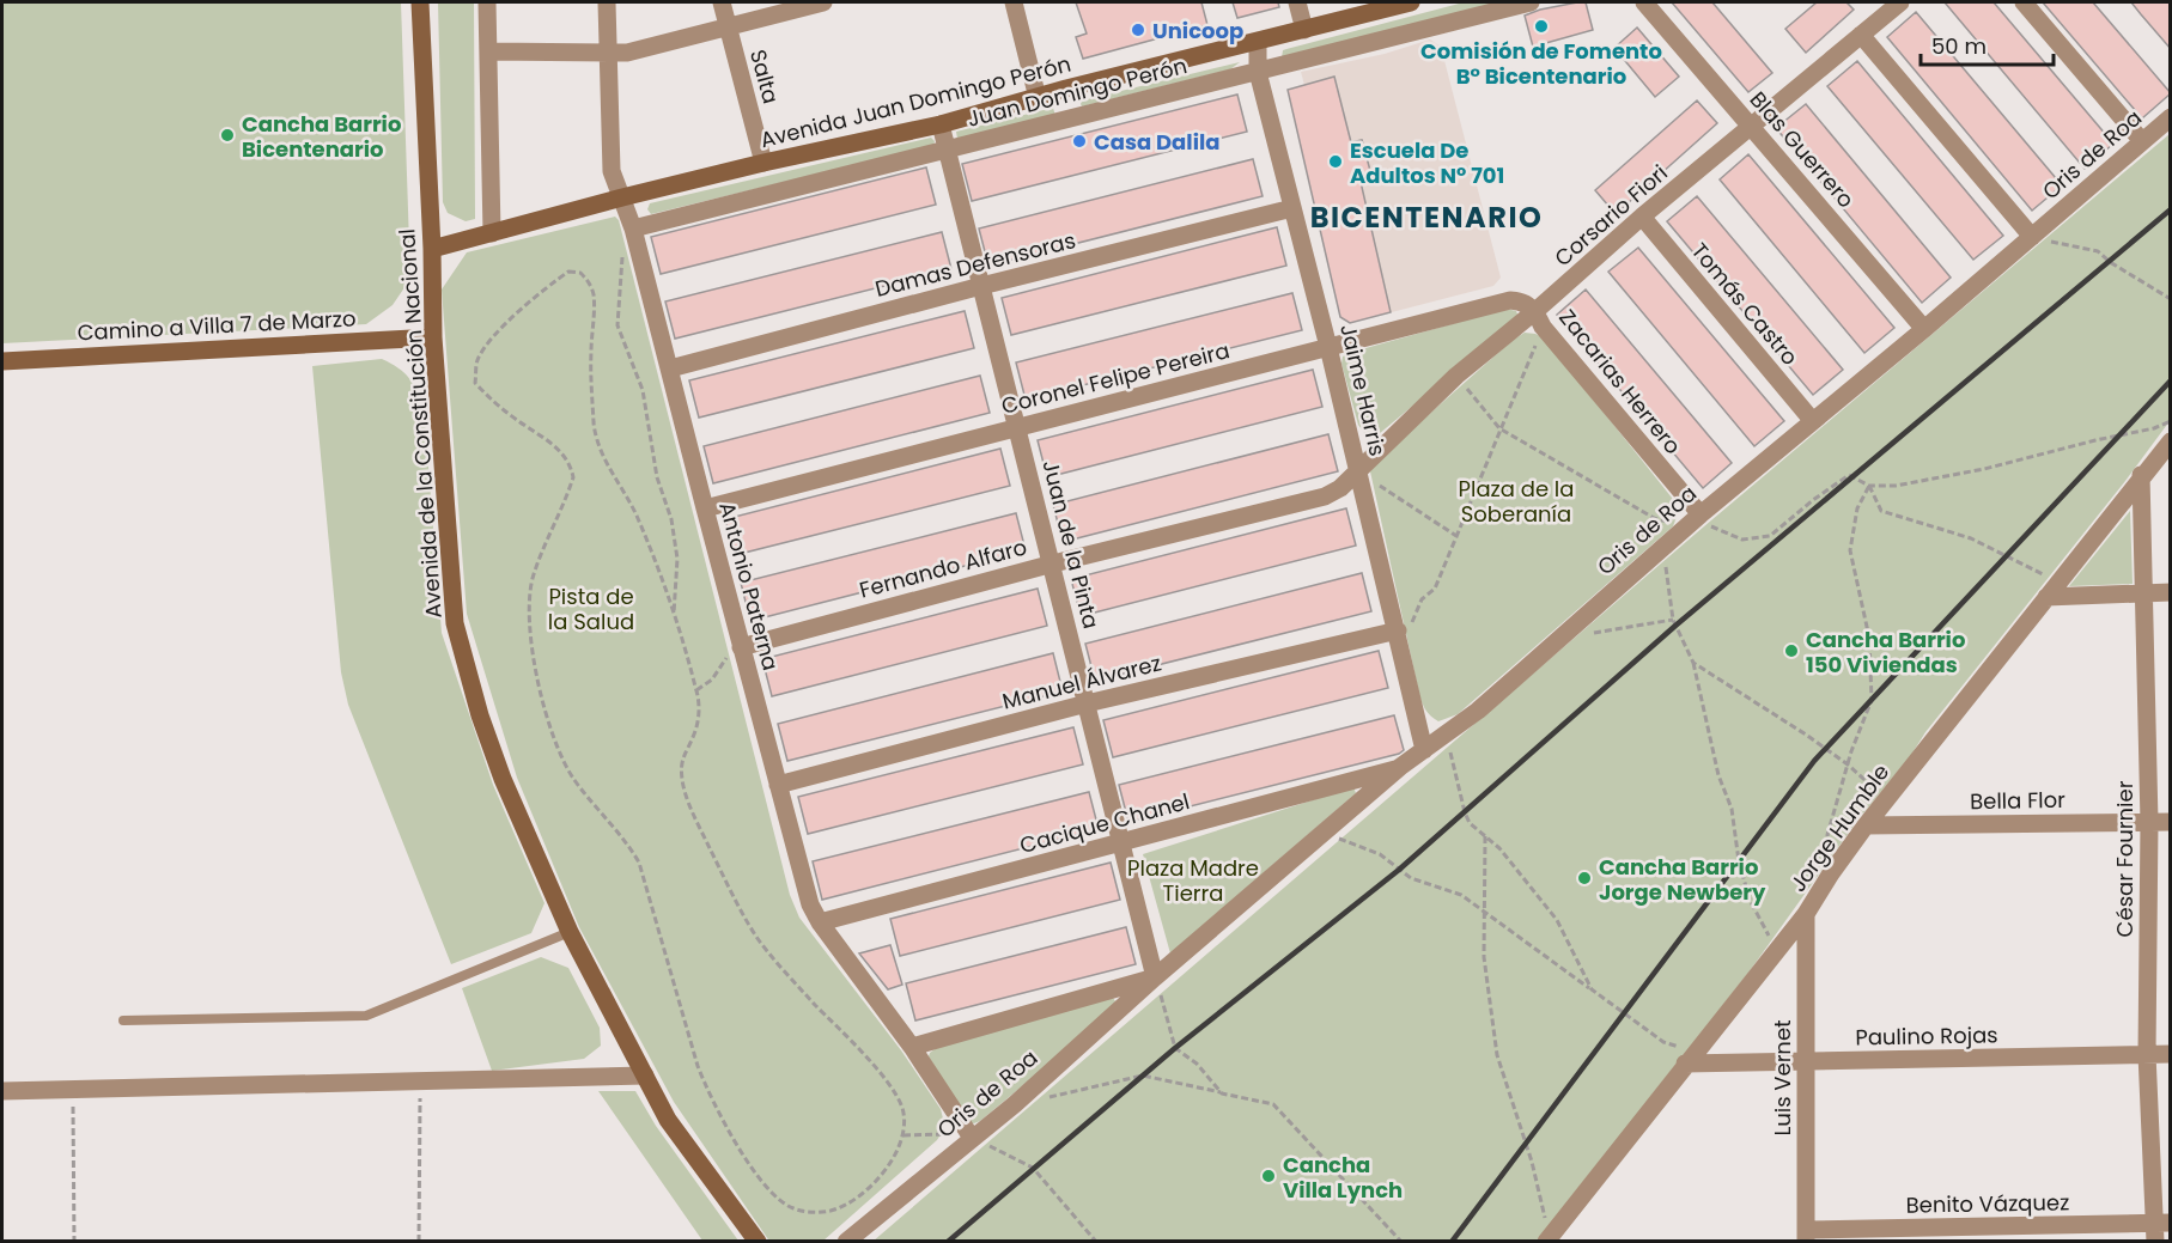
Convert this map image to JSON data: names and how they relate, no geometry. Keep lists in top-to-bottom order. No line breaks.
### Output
{"streets":{"main road":["Avenida Juan Domingo Perón","Camino a Villa 7 de Marzo","Avenida de la Constitución Nacional"],"street":["Salta","Juan Domingo Perón","Blas Guerrero","Oris de Roa","Corsario Fiori","Damas Defensoras","Tomás Castro","Coronel Felipe Pereira","Zacarias Herrero","Jaime Harris","Juan de la Pinta","Fernando Alfaro","Antonio Paterna","Manuel Álvarez","Bella Flor","Cacique Chanel","Jorge Humble","César Fournier","Paulino Rojas","Luis Vernet","Benito Vázquez"]},"crossings":[["Salta","Avenida Juan Domingo Perón"],["Juan Domingo Perón","Jaime Harris"],["Juan Domingo Perón","Juan de la Pinta"],["Juan Domingo Perón","Antonio Paterna"],["Avenida Juan Domingo Perón","Jaime Harris"],["Avenida Juan Domingo Perón","Avenida de la Constitución Nacional"],["Avenida Juan Domingo Perón","Juan de la Pinta"],["Avenida Juan Domingo Perón","Antonio Paterna"],["Blas Guerrero","Oris de Roa"],["Blas Guerrero","Corsario Fiori"],["Oris de Roa","Tomás Castro"],["Oris de Roa","Zacarias Herrero"],["Oris de Roa","Jaime Harris"],["Oris de Roa","Juan de la Pinta"],["Oris de Roa","Antonio Paterna"],["Oris de Roa","Cacique Chanel"],["Corsario Fiori","Tomás Castro"],["Corsario Fiori","Coronel Felipe Pereira"],["Corsario Fiori","Zacarias Herrero"],["Corsario Fiori","Jaime Harris"],["Corsario Fiori","Fernando Alfaro"],["Damas Defensoras","Jaime Harris"],["Damas Defensoras","Juan de la Pinta"],["Damas Defensoras","Antonio Paterna"],["Camino a Villa 7 de Marzo","Avenida de la Constitución Nacional"],["Coronel Felipe Pereira","Zacarias Herrero"],["Coronel Felipe Pereira","Jaime Harris"],["Coronel Felipe Pereira","Juan de la Pinta"],["Coronel Felipe Pereira","Antonio Paterna"],["Jaime Harris","Fernando Alfaro"],["Jaime Harris","Manuel Álvarez"],["Juan de la Pinta","Fernando Alfaro"],["Juan de la Pinta","Manuel Álvarez"],["Juan de la Pinta","Cacique Chanel"],["Fernando Alfaro","Antonio Paterna"],["Antonio Paterna","Manuel Álvarez"],["Antonio Paterna","Cacique Chanel"],["Bella Flor","Jorge Humble"],["Bella Flor","César Fournier"],["Jorge Humble","César Fournier"],["Jorge Humble","Paulino Rojas"],["Jorge Humble","Luis Vernet"],["César Fournier","Paulino Rojas"],["César Fournier","Benito Vázquez"],["Paulino Rojas","Luis Vernet"],["Luis Vernet","Benito Vázquez"]],"districts":["BICENTENARIO"],"parks":["Plaza de la Soberanía","Pista de la Salud","Plaza Madre Tierra"],"places":["Comisión de Fomento B° Bicentenario","Unicoop","Cancha Barrio Bicentenario","Casa Dalila","Escuela De Adultos Nº 701","Cancha Barrio 150 Viviendas","Cancha Barrio Jorge Newbery","Cancha Villa Lynch"],"scale_bar":"50 m"}
